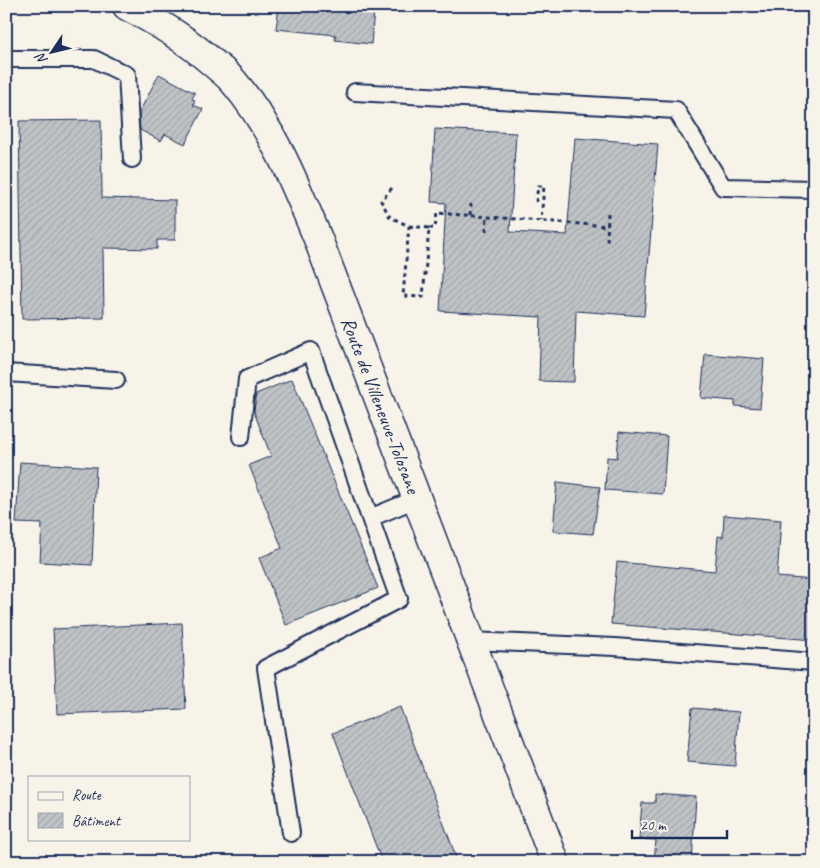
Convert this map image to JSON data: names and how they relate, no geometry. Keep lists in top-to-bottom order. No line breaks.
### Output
{"streets":{"street":["Route de Villeneuve-Tolosane"]},"legend":["Route","Bâtiment"],"scale_bar":"20 m","north":"bottom left"}
